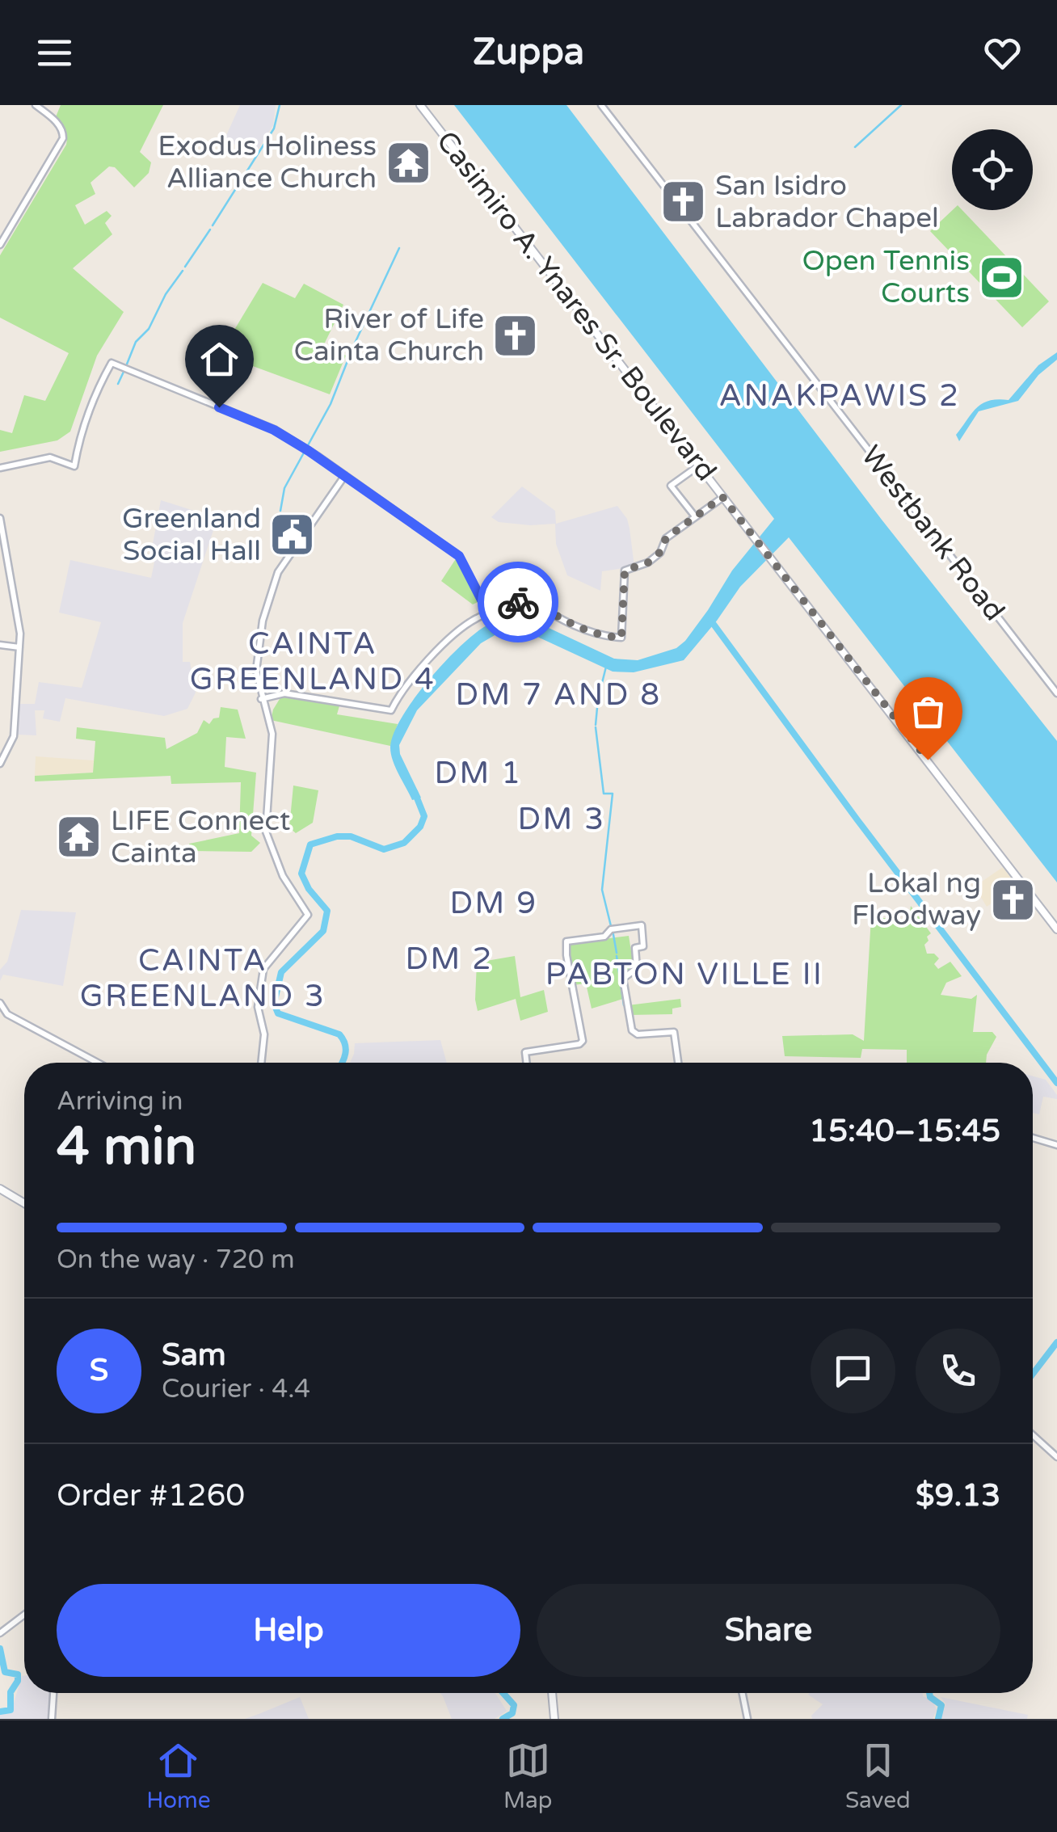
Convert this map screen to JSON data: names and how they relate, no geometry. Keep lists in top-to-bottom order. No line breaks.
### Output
{"streets":{"main road":["Casimiro A. Ynares Sr. Boulevard"],"street":["Westbank Road"]},"districts":["ANAKPAWIS 2","CAINTA GREENLAND 4","DM 7 AND 8","DM 1","DM 3","DM 9","DM 2","CAINTA GREENLAND 3","PABTON VILLE II"],"places":{"temple":["Exodus Holiness Alliance Church","LIFE Connect Cainta"],"church":["San Isidro Labrador Chapel","River of Life Cainta Church","Lokal ng Floodway"],"sports":["Open Tennis Courts"],"public building":["Greenland Social Hall"]},"page":{"header":"Zuppa","heading":["4 min","Arriving in","15:40–15:45"],"panel":["Sam","Courier · 4.4","Order #1260","$9.13"],"bar":"On the way · 720 m","round":"S","buttons":["Help","Share"],"tabs":["Home","Map","Saved"]}}
